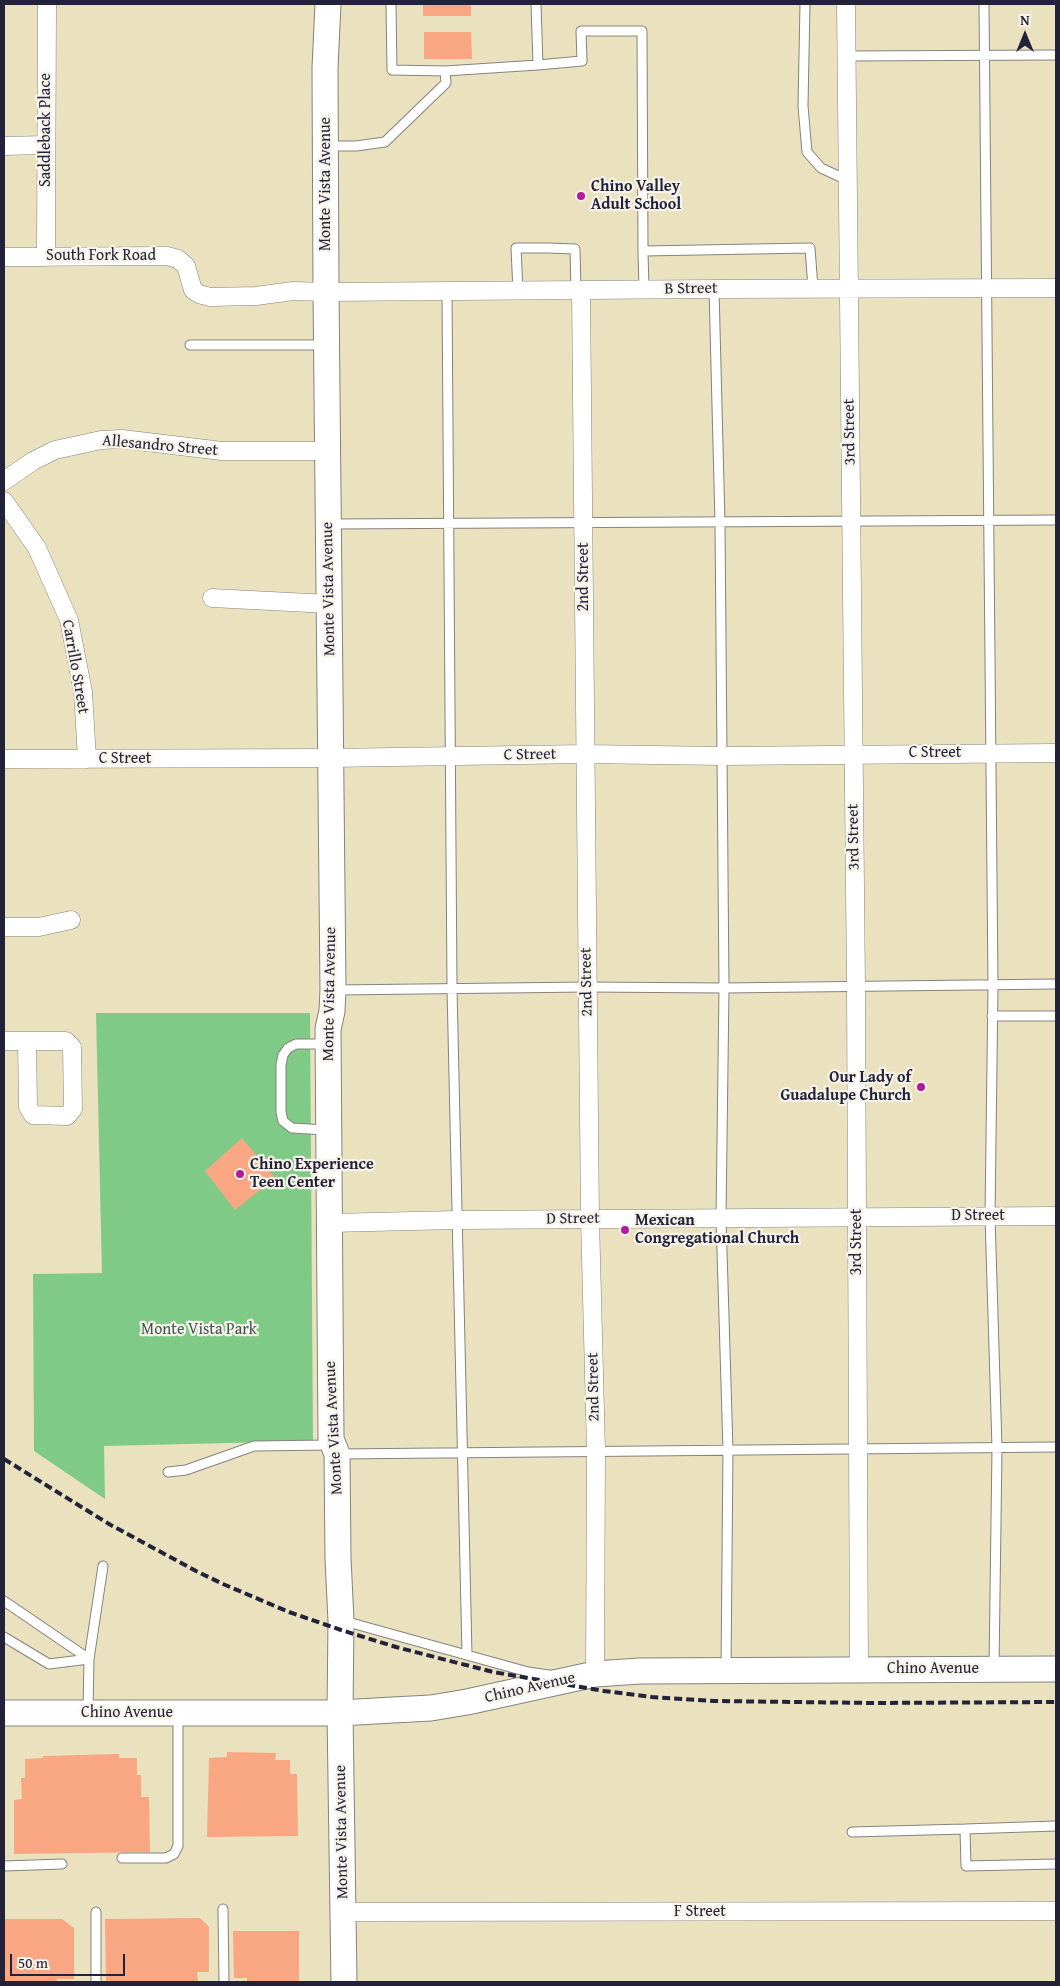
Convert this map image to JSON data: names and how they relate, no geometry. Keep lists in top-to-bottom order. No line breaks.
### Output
{"streets":{"street":["Saddleback Place","Monte Vista Avenue","South Fork Road","B Street","3rd Street","Allesandro Street","2nd Street","Carrillo Street","C Street","D Street","Chino Avenue","F Street"]},"crossings":[["Saddleback Place","South Fork Road"],["Monte Vista Avenue","South Fork Road"],["Monte Vista Avenue","B Street"],["Monte Vista Avenue","Allesandro Street"],["Monte Vista Avenue","C Street"],["Monte Vista Avenue","D Street"],["Monte Vista Avenue","Chino Avenue"],["Monte Vista Avenue","F Street"],["South Fork Road","B Street"],["B Street","3rd Street"],["B Street","2nd Street"],["3rd Street","C Street"],["3rd Street","D Street"],["3rd Street","Chino Avenue"],["2nd Street","C Street"],["2nd Street","D Street"],["2nd Street","Chino Avenue"],["Carrillo Street","C Street"]],"parks":["Monte Vista Park"],"places":["Chino Valley Adult School","Our Lady of Guadalupe Church","Chino Experience Teen Center","Mexican Congregational Church"],"scale_bar":"50 m","north":"top"}
